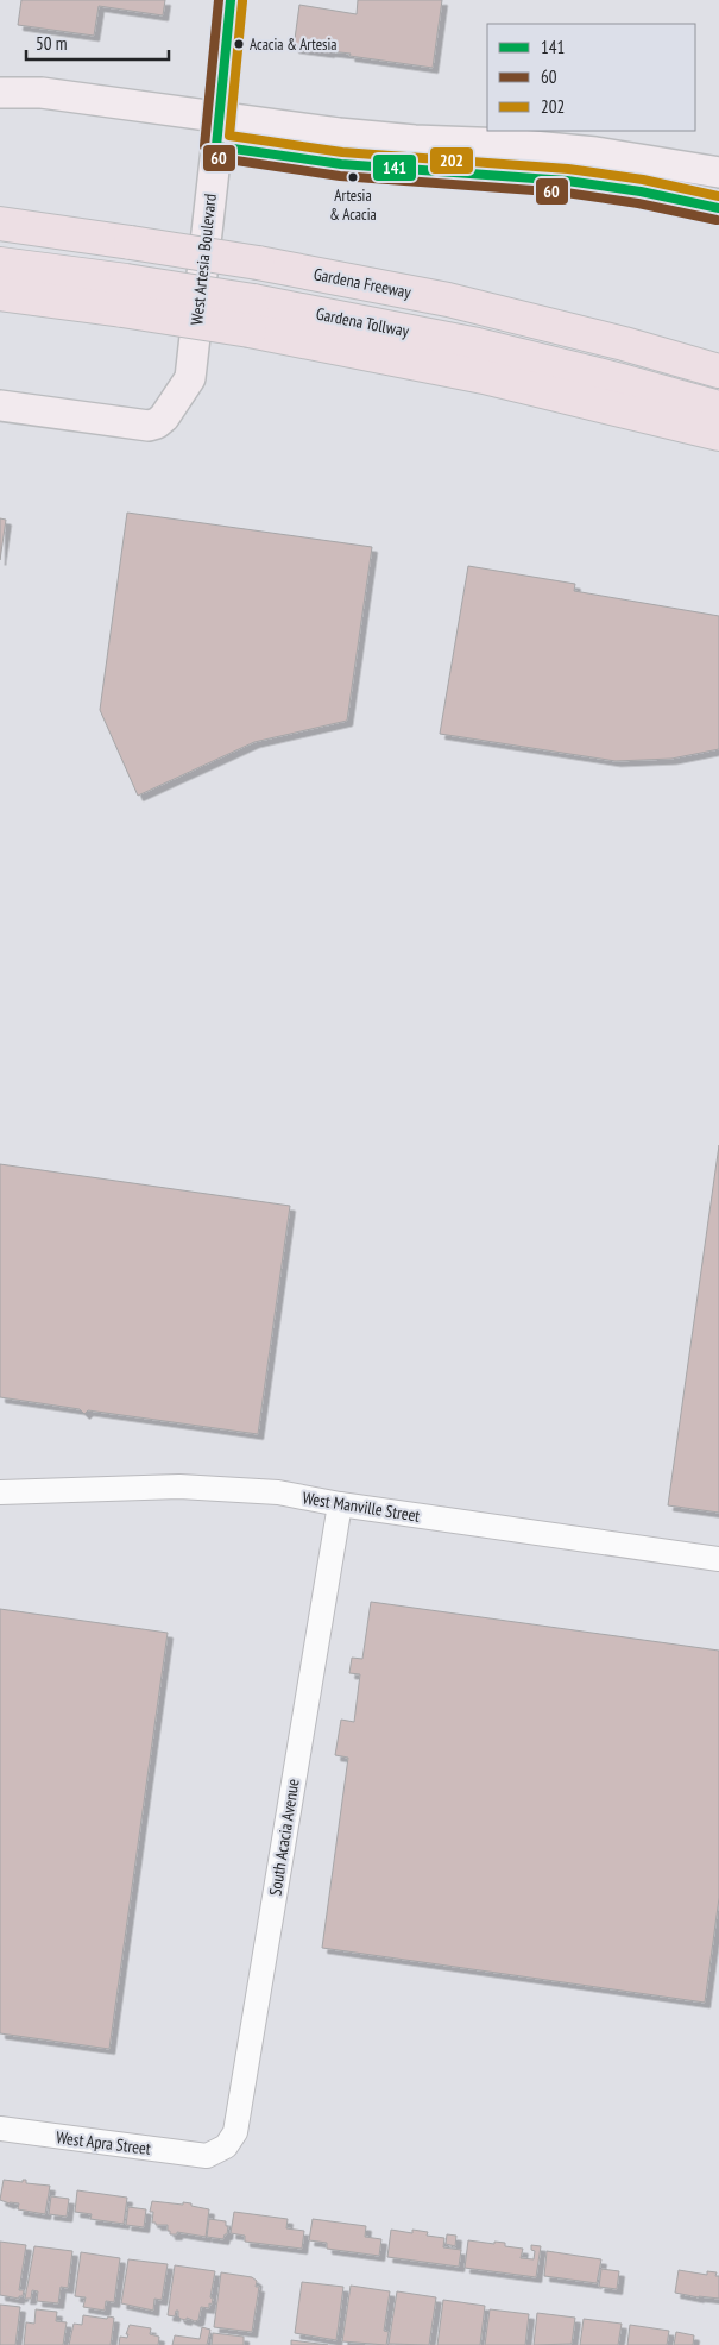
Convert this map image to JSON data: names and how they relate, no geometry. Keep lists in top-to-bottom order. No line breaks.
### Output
{"streets":{"highway":["Gardena Freeway","Gardena Tollway"],"main road":["West Artesia Boulevard"],"street":["West Manville Street","South Acacia Avenue","West Apra Street"]},"crossings":[["West Manville Street","South Acacia Avenue"],["South Acacia Avenue","West Apra Street"]],"places":["Acacia & Artesia","Artesia & Acacia"],"lines":["transit line 141","transit line 60","transit line 202"],"legend":["141","60","202"],"scale_bar":"50 m"}
